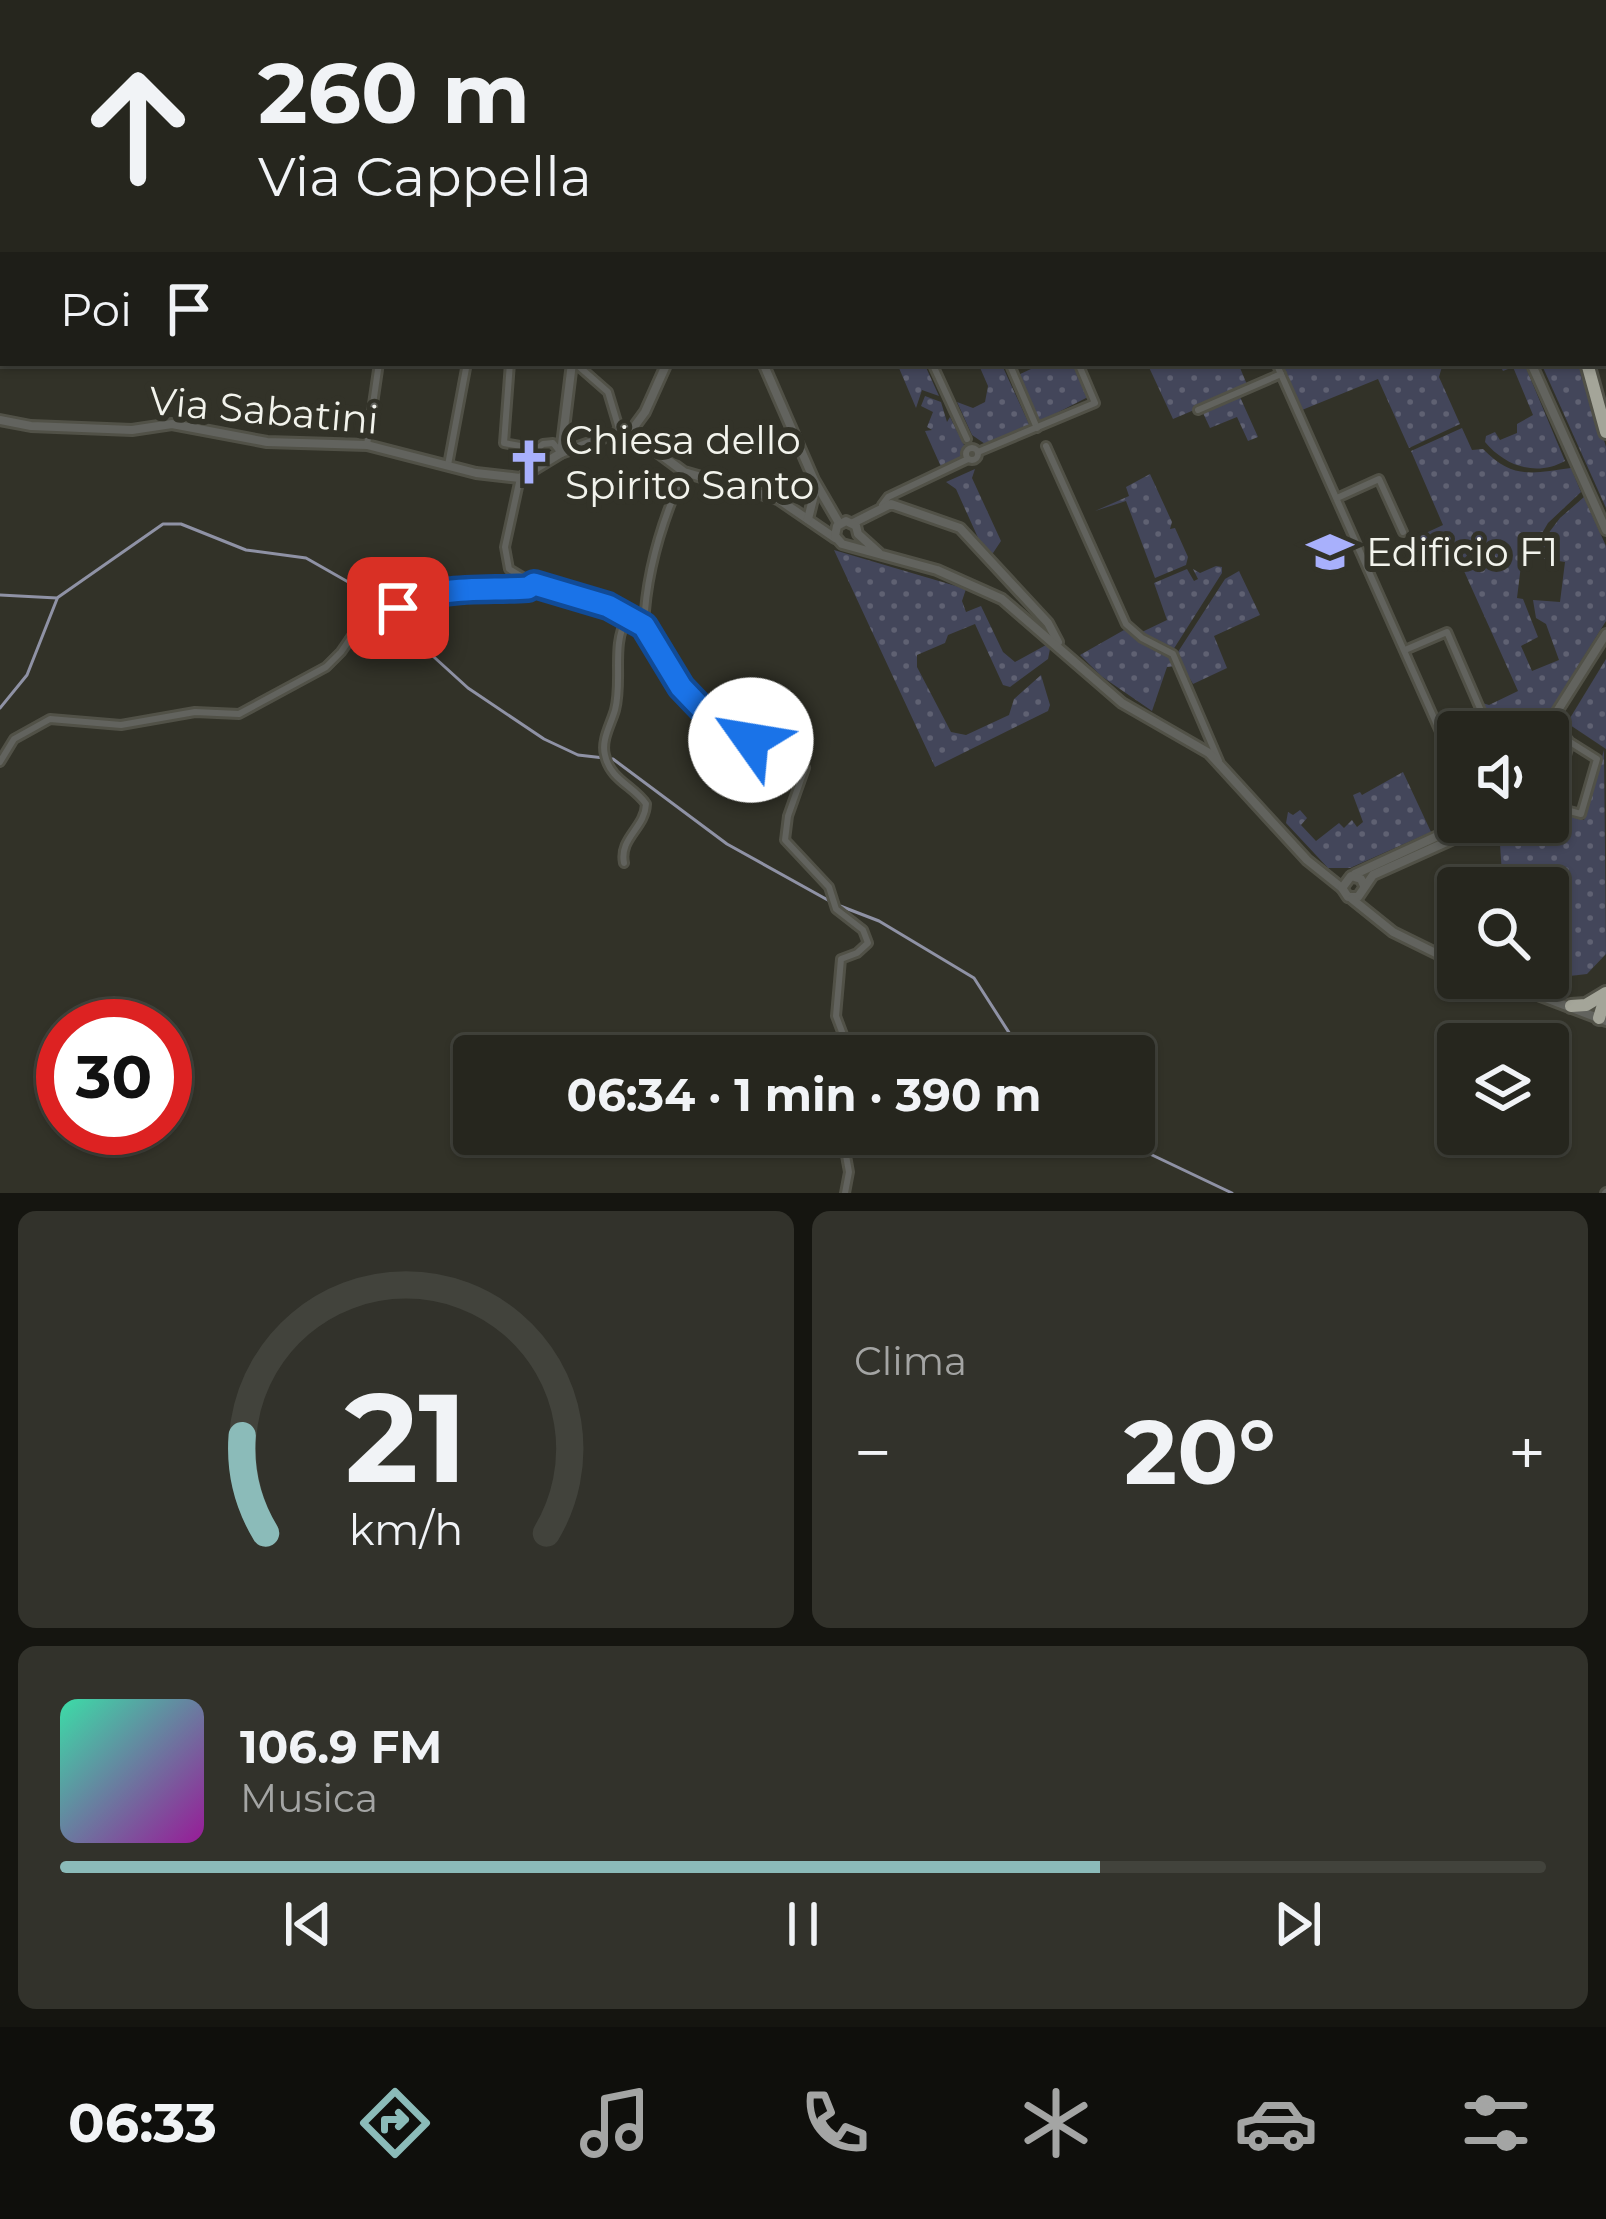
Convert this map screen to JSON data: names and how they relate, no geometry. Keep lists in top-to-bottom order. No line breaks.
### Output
{"streets":{"street":["Via Sabatini"]},"places":{"church":["Chiesa dello Spirito Santo"],"school or university":["Edificio F1"]},"page":{"turn":["260 m","Via Cappella"],"then":"Poi","limit":"30","trip":"06:34 · 1 min · 390 m","tile":"Clima","heat":["−","20°","+"],"song":["106.9 FM","Musica"],"tabs":"06:33","gauge":["21","km/h"]}}
